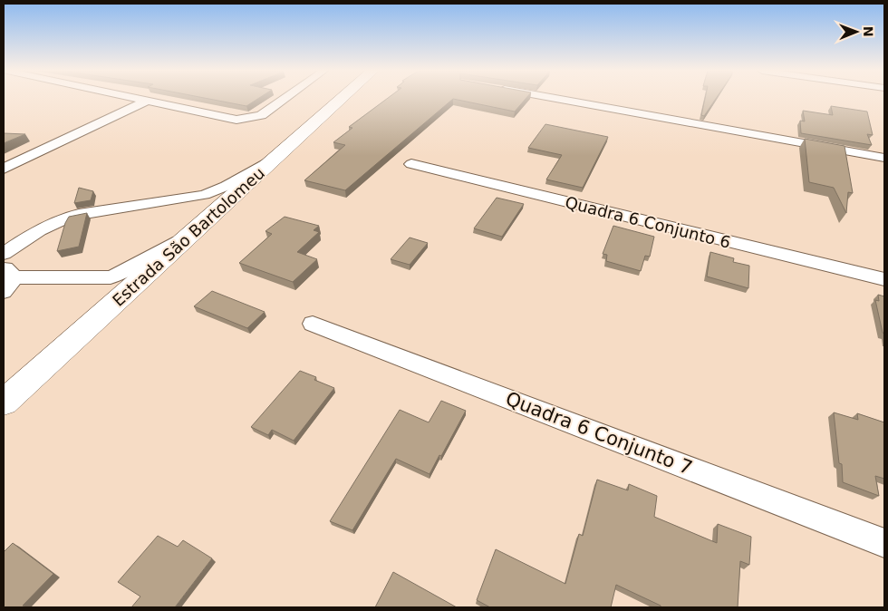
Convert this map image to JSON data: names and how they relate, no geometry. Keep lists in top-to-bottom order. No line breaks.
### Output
{"streets":{"street":["Quadra 6 Conjunto 6","Estrada São Bartolomeu","Quadra 6 Conjunto 7"]},"north":"right"}
